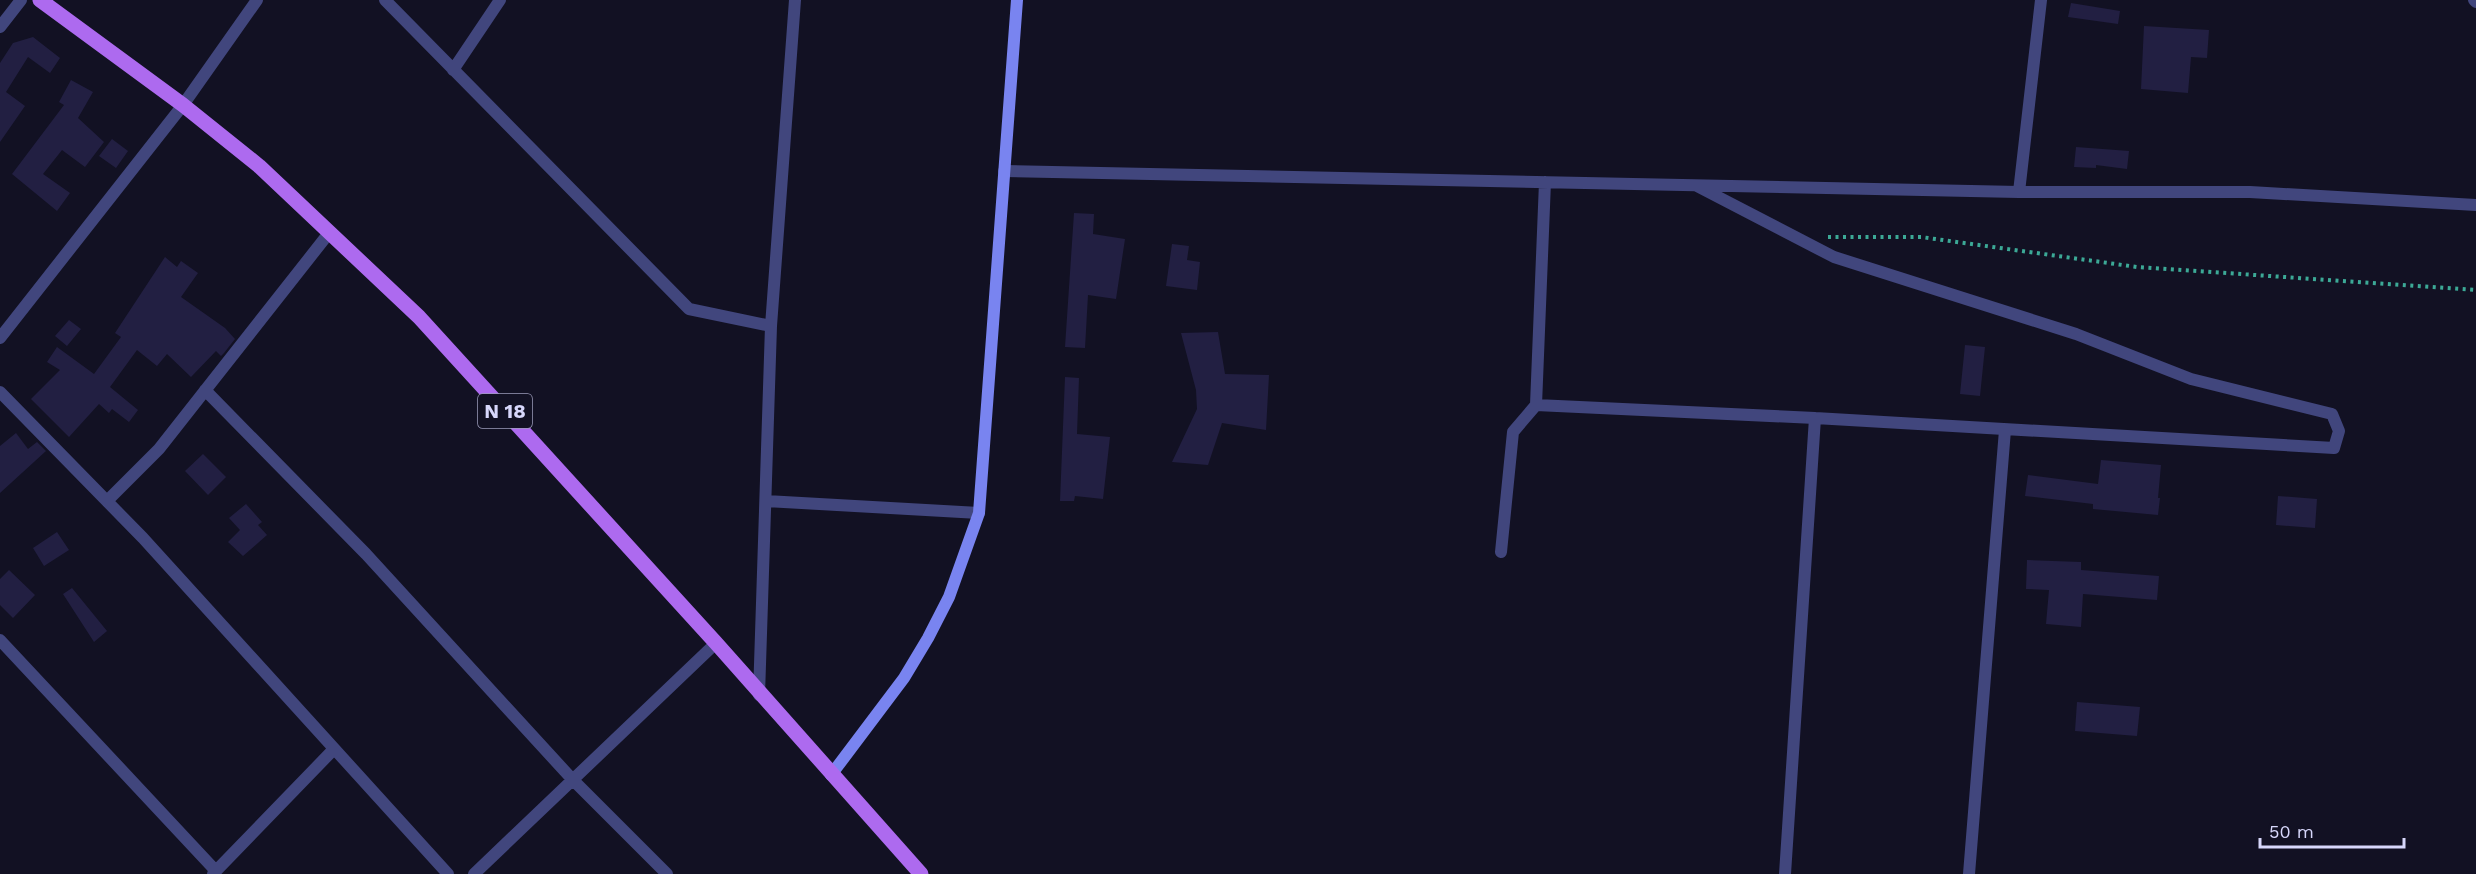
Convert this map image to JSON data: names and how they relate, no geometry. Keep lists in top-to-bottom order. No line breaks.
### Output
{"streets":{"main road":["N 18"]},"scale_bar":"50 m"}
